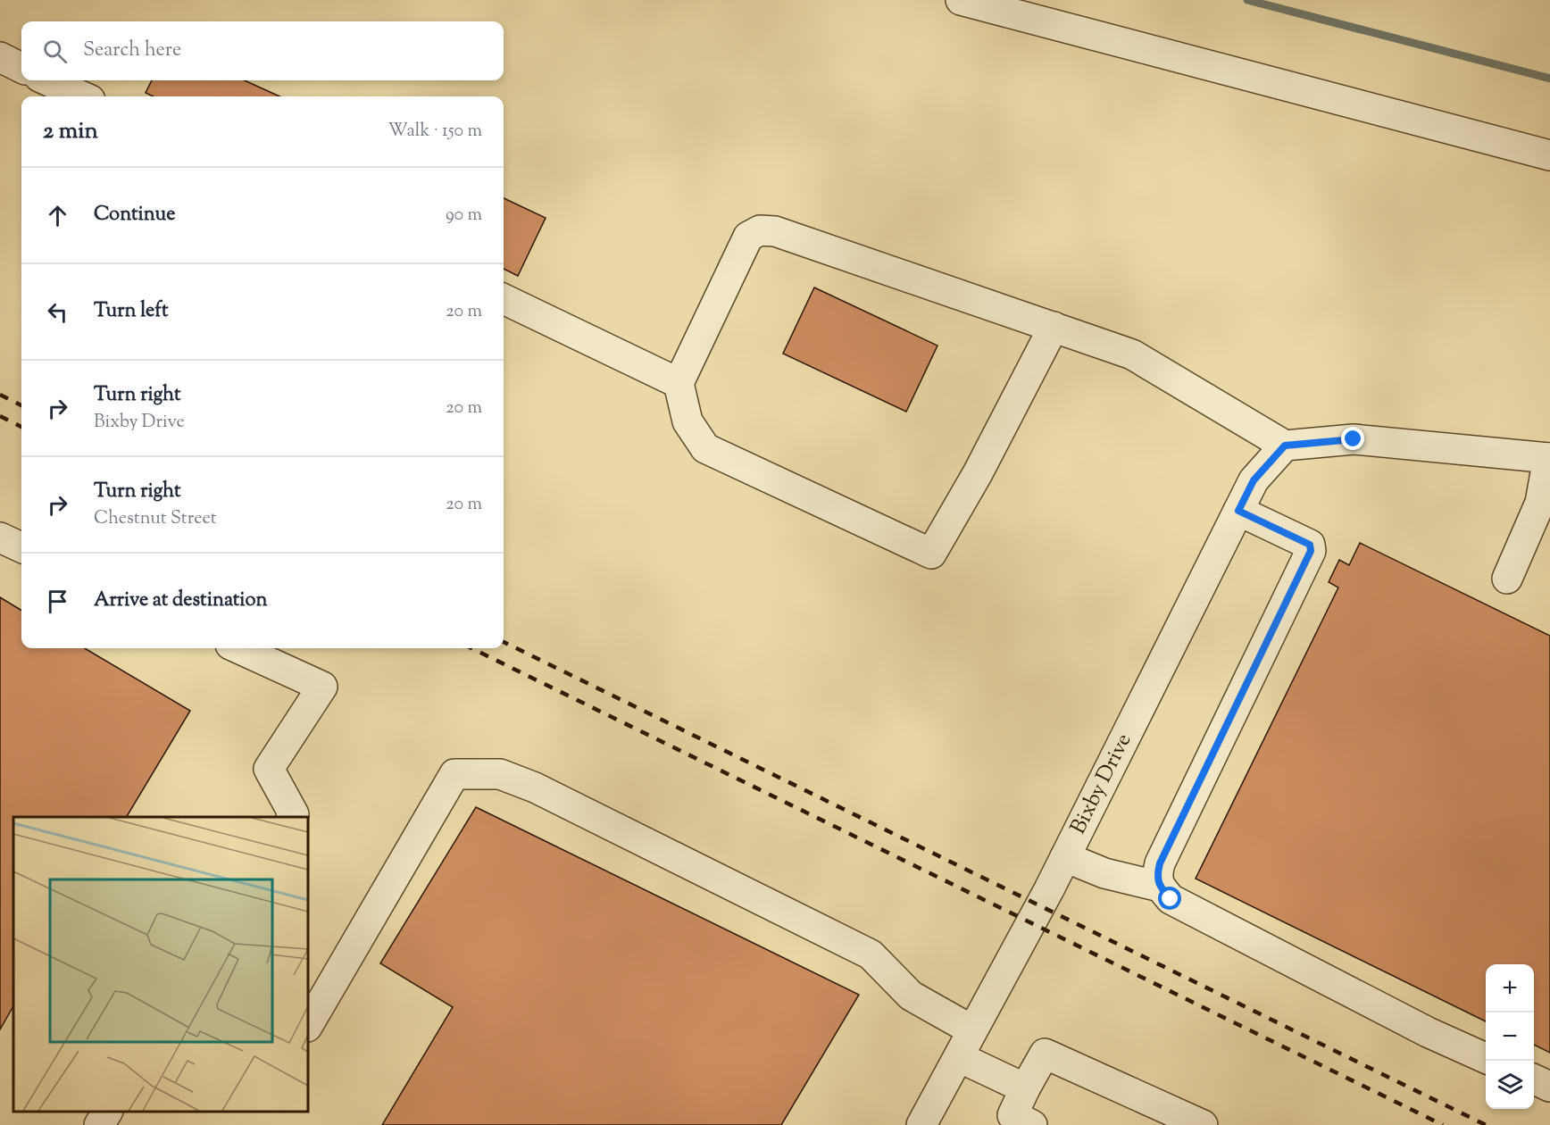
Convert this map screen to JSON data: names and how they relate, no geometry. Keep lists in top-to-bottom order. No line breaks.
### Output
{"streets":{"street":["Bixby Drive"]},"page":{"search":"Search here","heading":["2 min","Walk · 150 m"],"list":[["Continue","90 m"],["Turn left","20 m"],["Turn right","Bixby Drive","20 m"],["Turn right","Chestnut Street","20 m"],"Arrive at destination"],"map_buttons":["+","−"]}}
